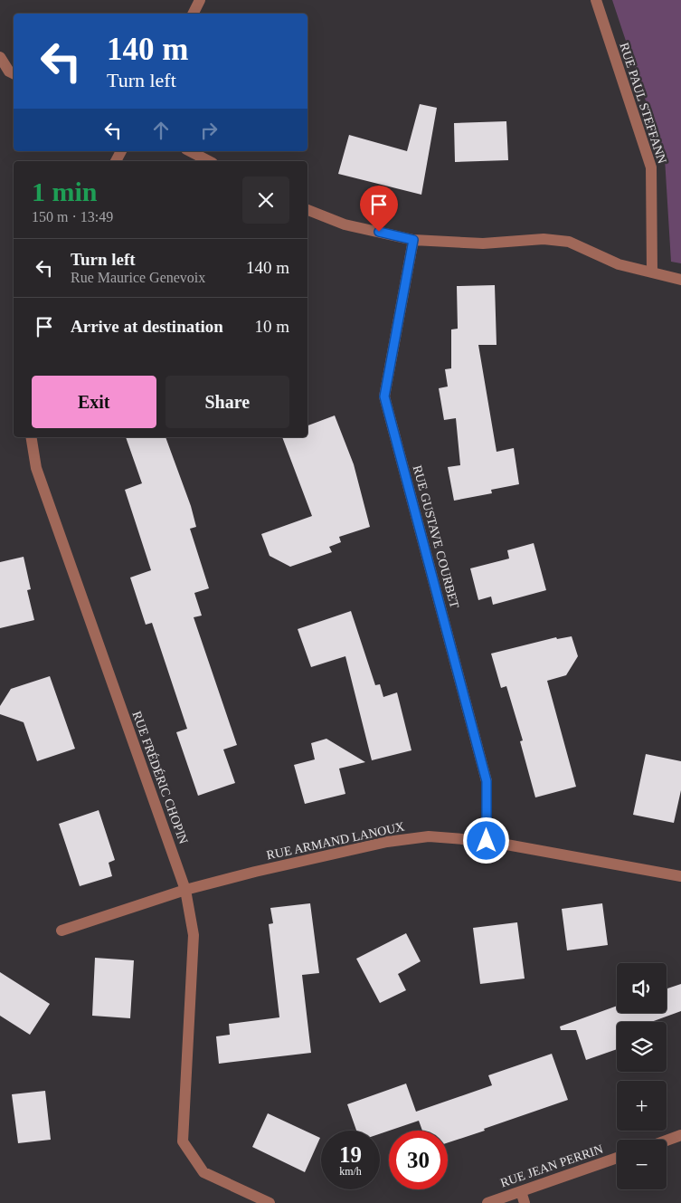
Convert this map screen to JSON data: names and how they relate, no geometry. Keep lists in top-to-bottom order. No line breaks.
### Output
{"streets":{"street":["RUE PAUL STEFFANN","RUE GUSTAVE COURBET","RUE FRÉDÉRIC CHOPIN","RUE ARMAND LANOUX","RUE JEAN PERRIN"]},"crossings":[["RUE GUSTAVE COURBET","RUE ARMAND LANOUX"],["RUE FRÉDÉRIC CHOPIN","RUE ARMAND LANOUX"]],"page":{"turn":["140 m","Turn left"],"heading":["1 min","150 m · 13:49"],"list":[{"name":"Turn left","note":"Rue Maurice Genevoix","value":"140 m"},{"name":"Arrive at destination","value":"10 m"}],"buttons":["Exit","Share"],"map_buttons":["+","−"],"speed":"19 km/h","limit":"30"}}
